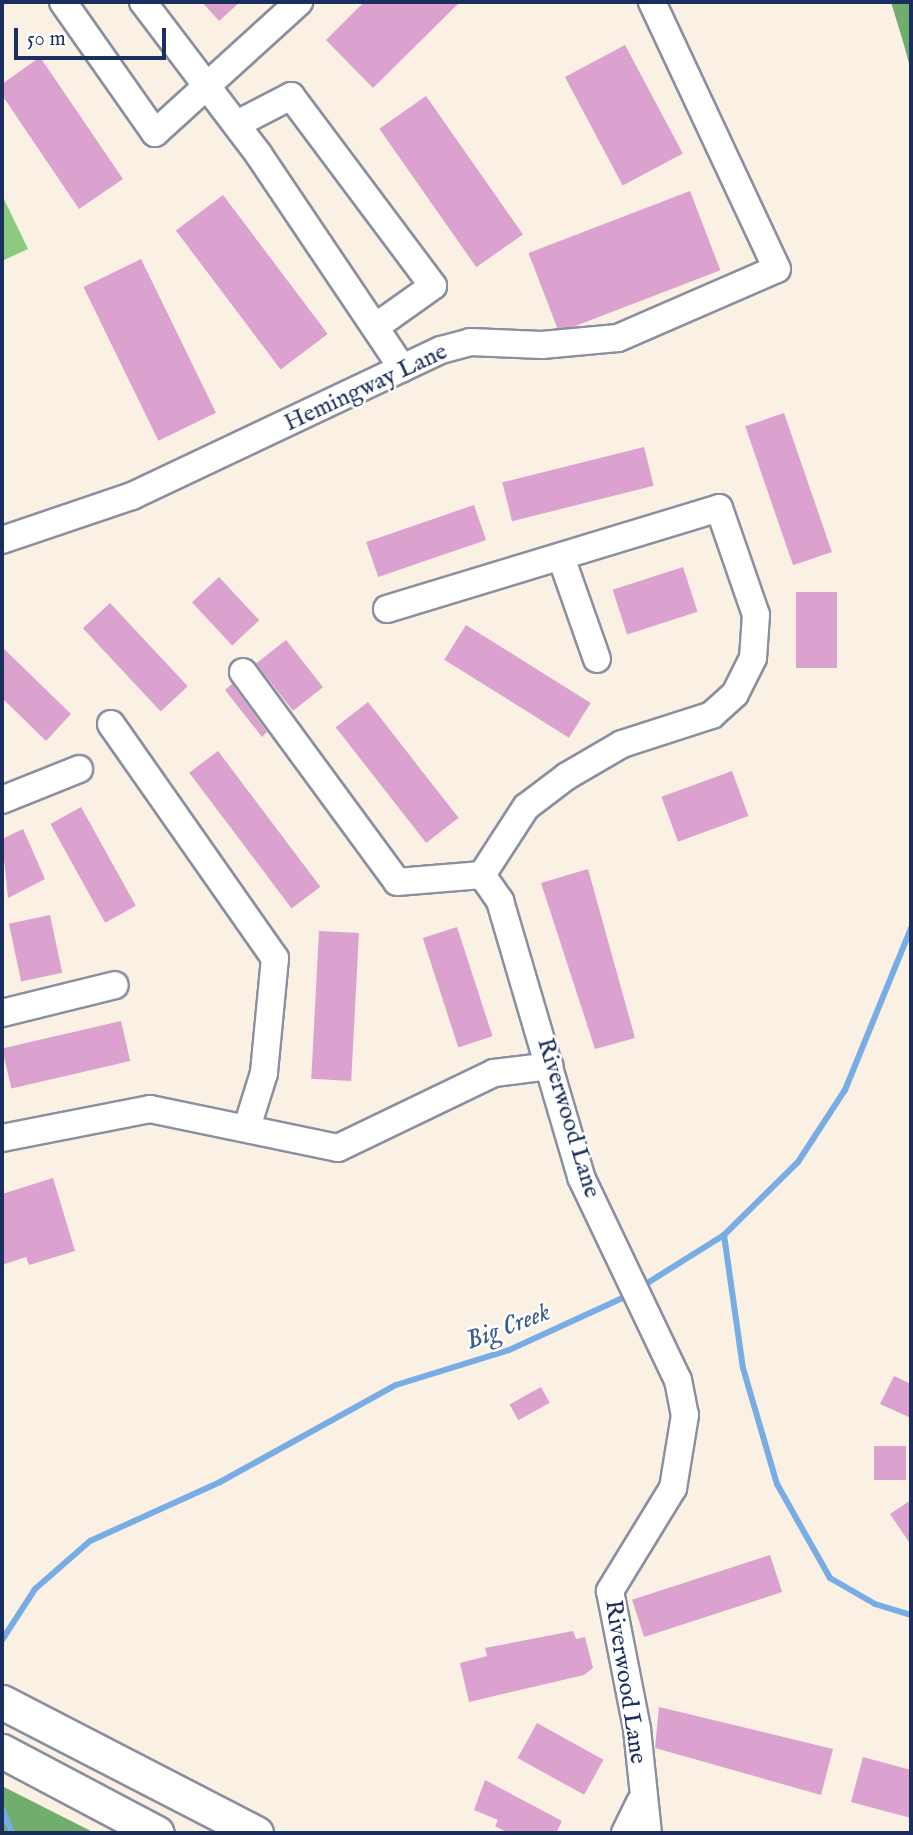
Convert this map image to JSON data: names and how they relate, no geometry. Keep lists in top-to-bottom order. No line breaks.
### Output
{"streets":{"street":["Hemingway Lane","Riverwood Lane"]},"water":["Big Creek"],"scale_bar":"50 m"}
